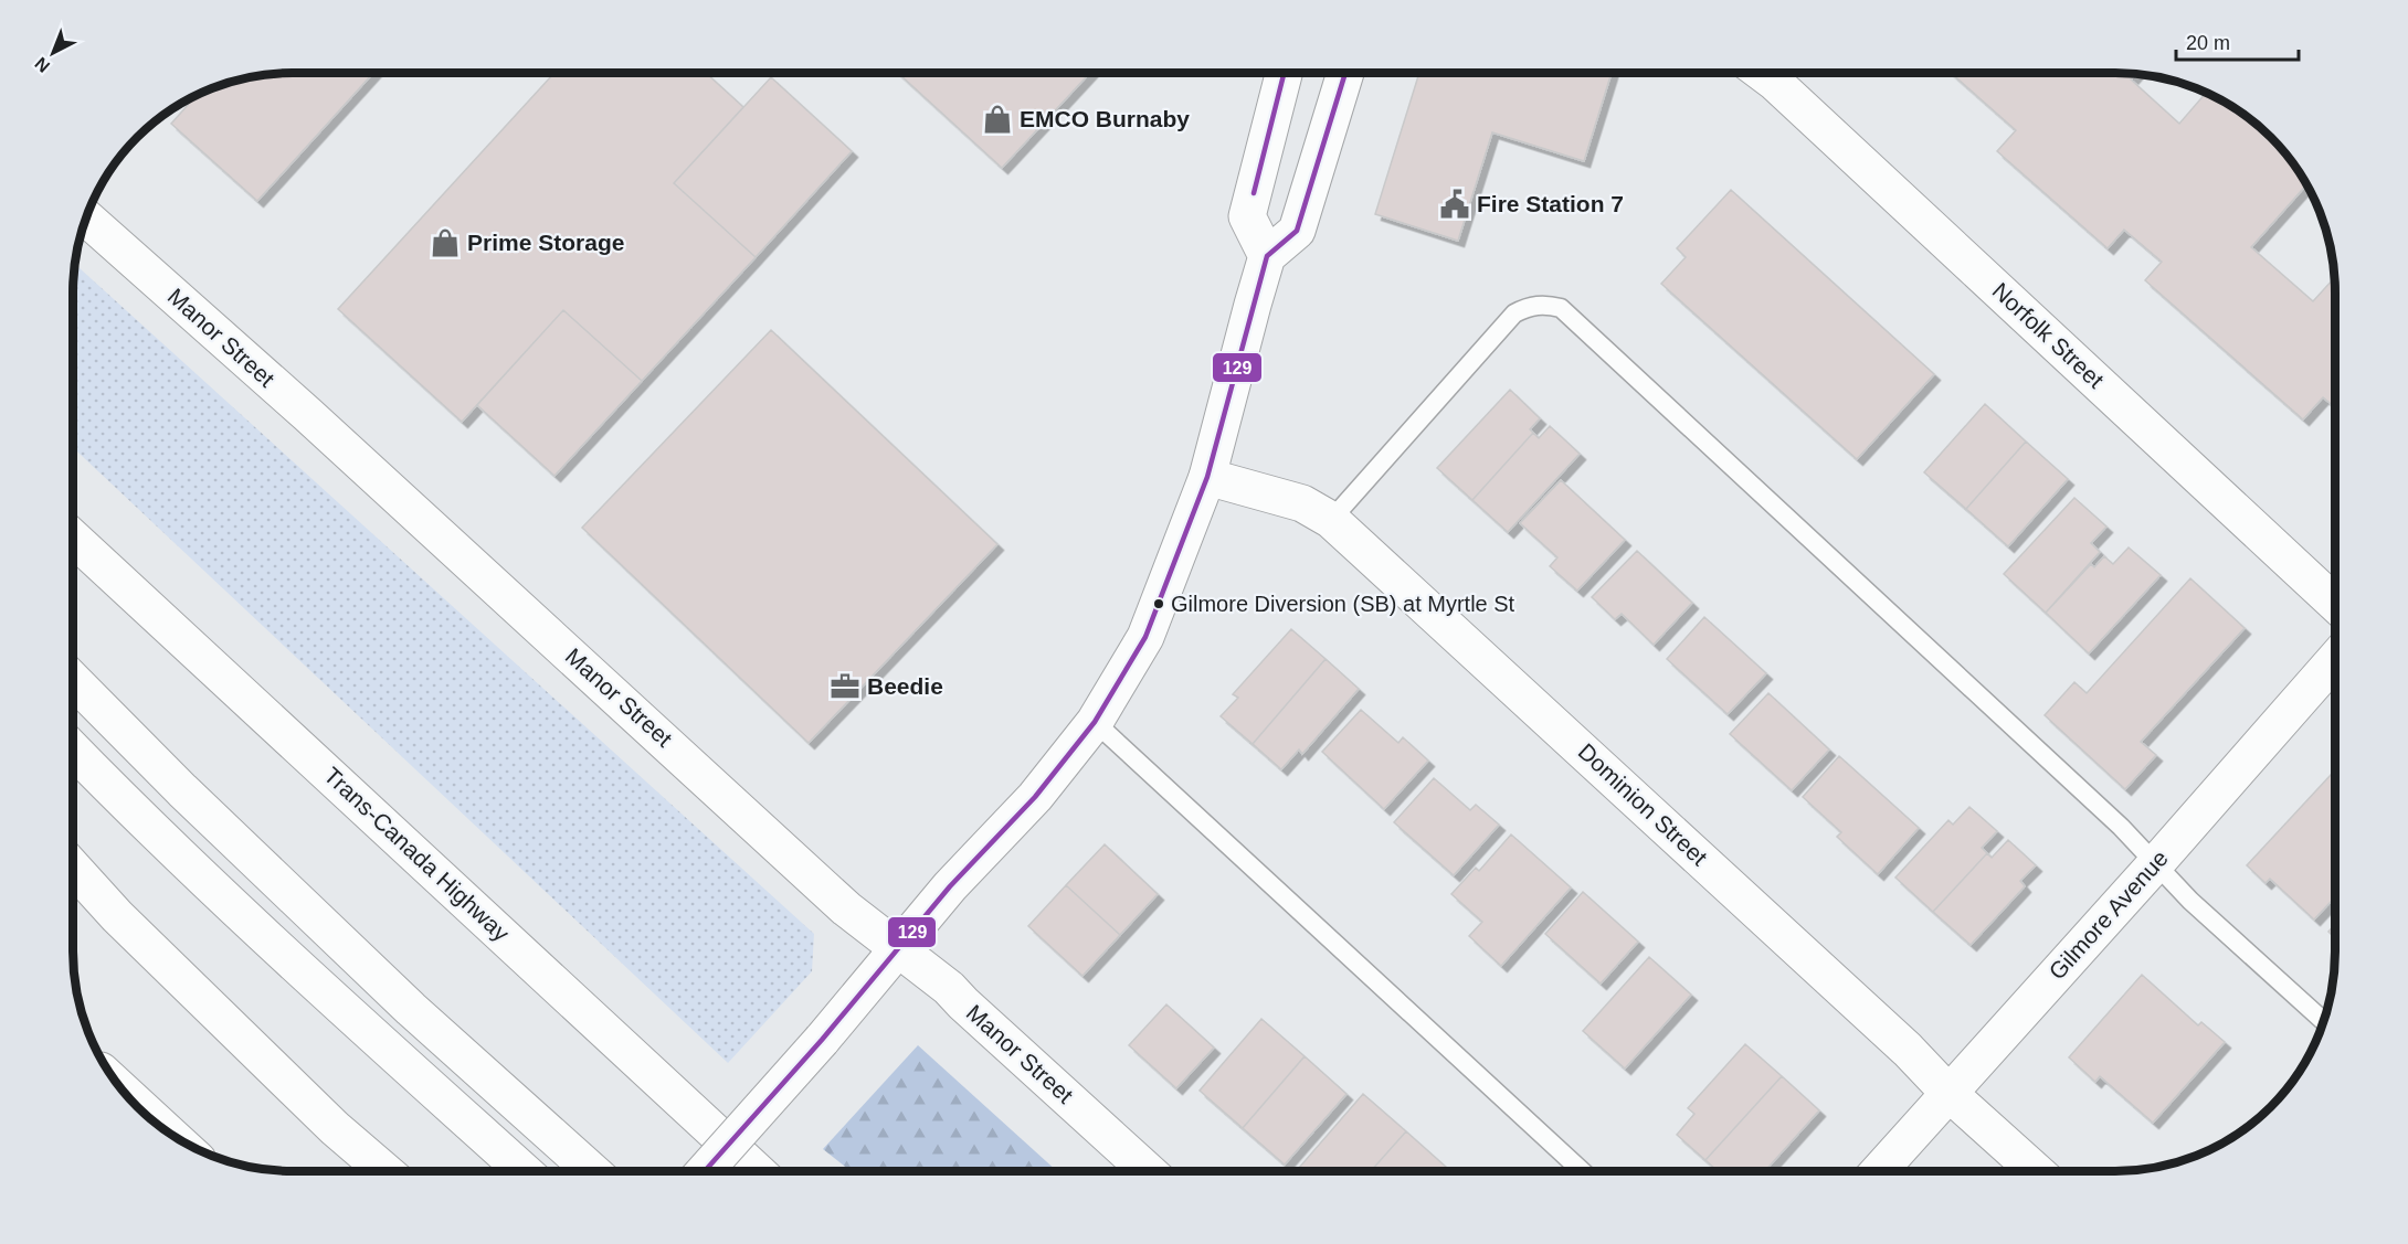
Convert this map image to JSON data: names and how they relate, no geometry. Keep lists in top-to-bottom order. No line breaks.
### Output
{"streets":{"main road":["Norfolk Street","Manor Street","Dominion Street","Trans-Canada Highway","Gilmore Avenue"]},"crossings":[["Dominion Street","Gilmore Avenue"]],"places":{"shop":["EMCO Burnaby","Prime Storage"],"public building":["Fire Station 7"],"other":["Gilmore Diversion (SB) at Myrtle St"],"office":["Beedie"]},"lines":["transit line 129"],"scale_bar":"20 m","north":"bottom left"}
